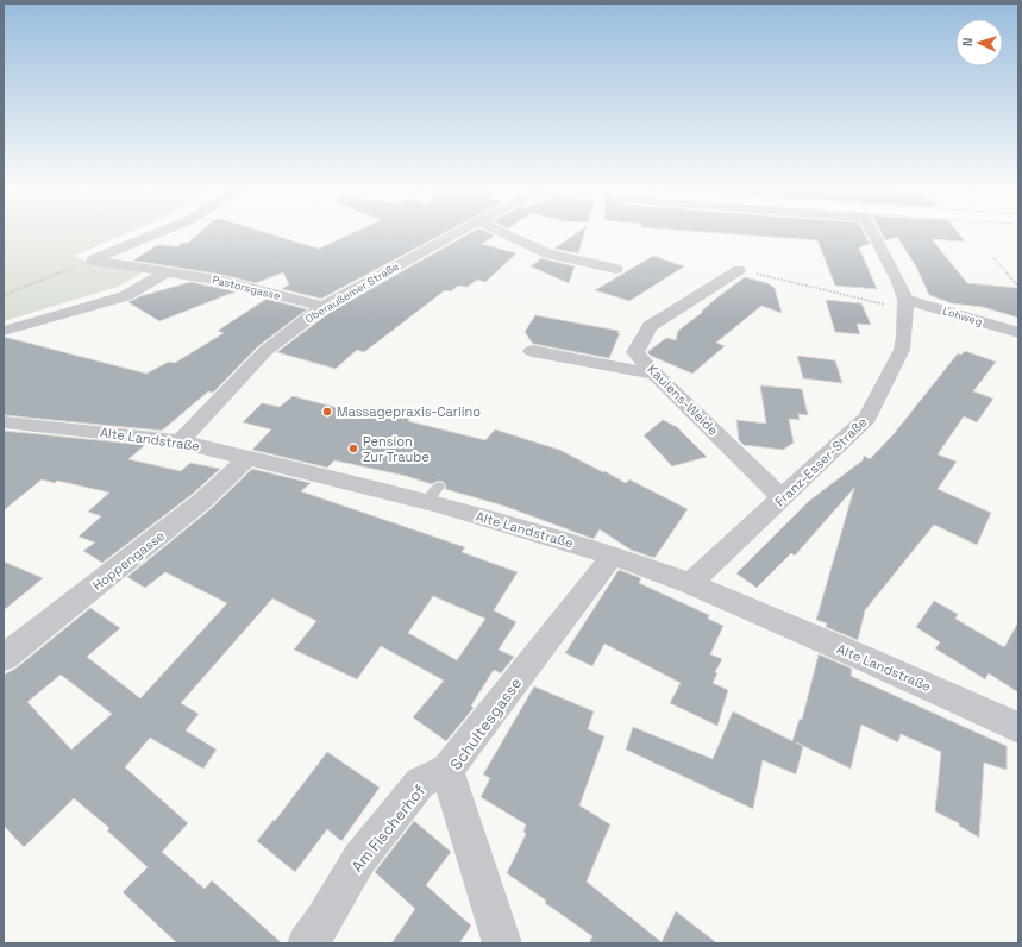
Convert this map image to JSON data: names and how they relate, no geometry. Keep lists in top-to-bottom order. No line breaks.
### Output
{"streets":{"street":["Pastorsgasse","Oberaußemer Straße","Lohweg","Kaulens-Weide","Alte Landstraße","Franz-Esser-Straße","Hoppengasse","Schultesgasse","Am Fischerhof"]},"crossings":[["Pastorsgasse","Oberaußemer Straße"],["Oberaußemer Straße","Alte Landstraße"],["Lohweg","Franz-Esser-Straße"],["Kaulens-Weide","Franz-Esser-Straße"],["Alte Landstraße","Franz-Esser-Straße"],["Alte Landstraße","Hoppengasse"],["Alte Landstraße","Schultesgasse"],["Schultesgasse","Am Fischerhof"]],"places":["Massagepraxis-Carlino","Pension Zur Traube"],"north":"left"}
